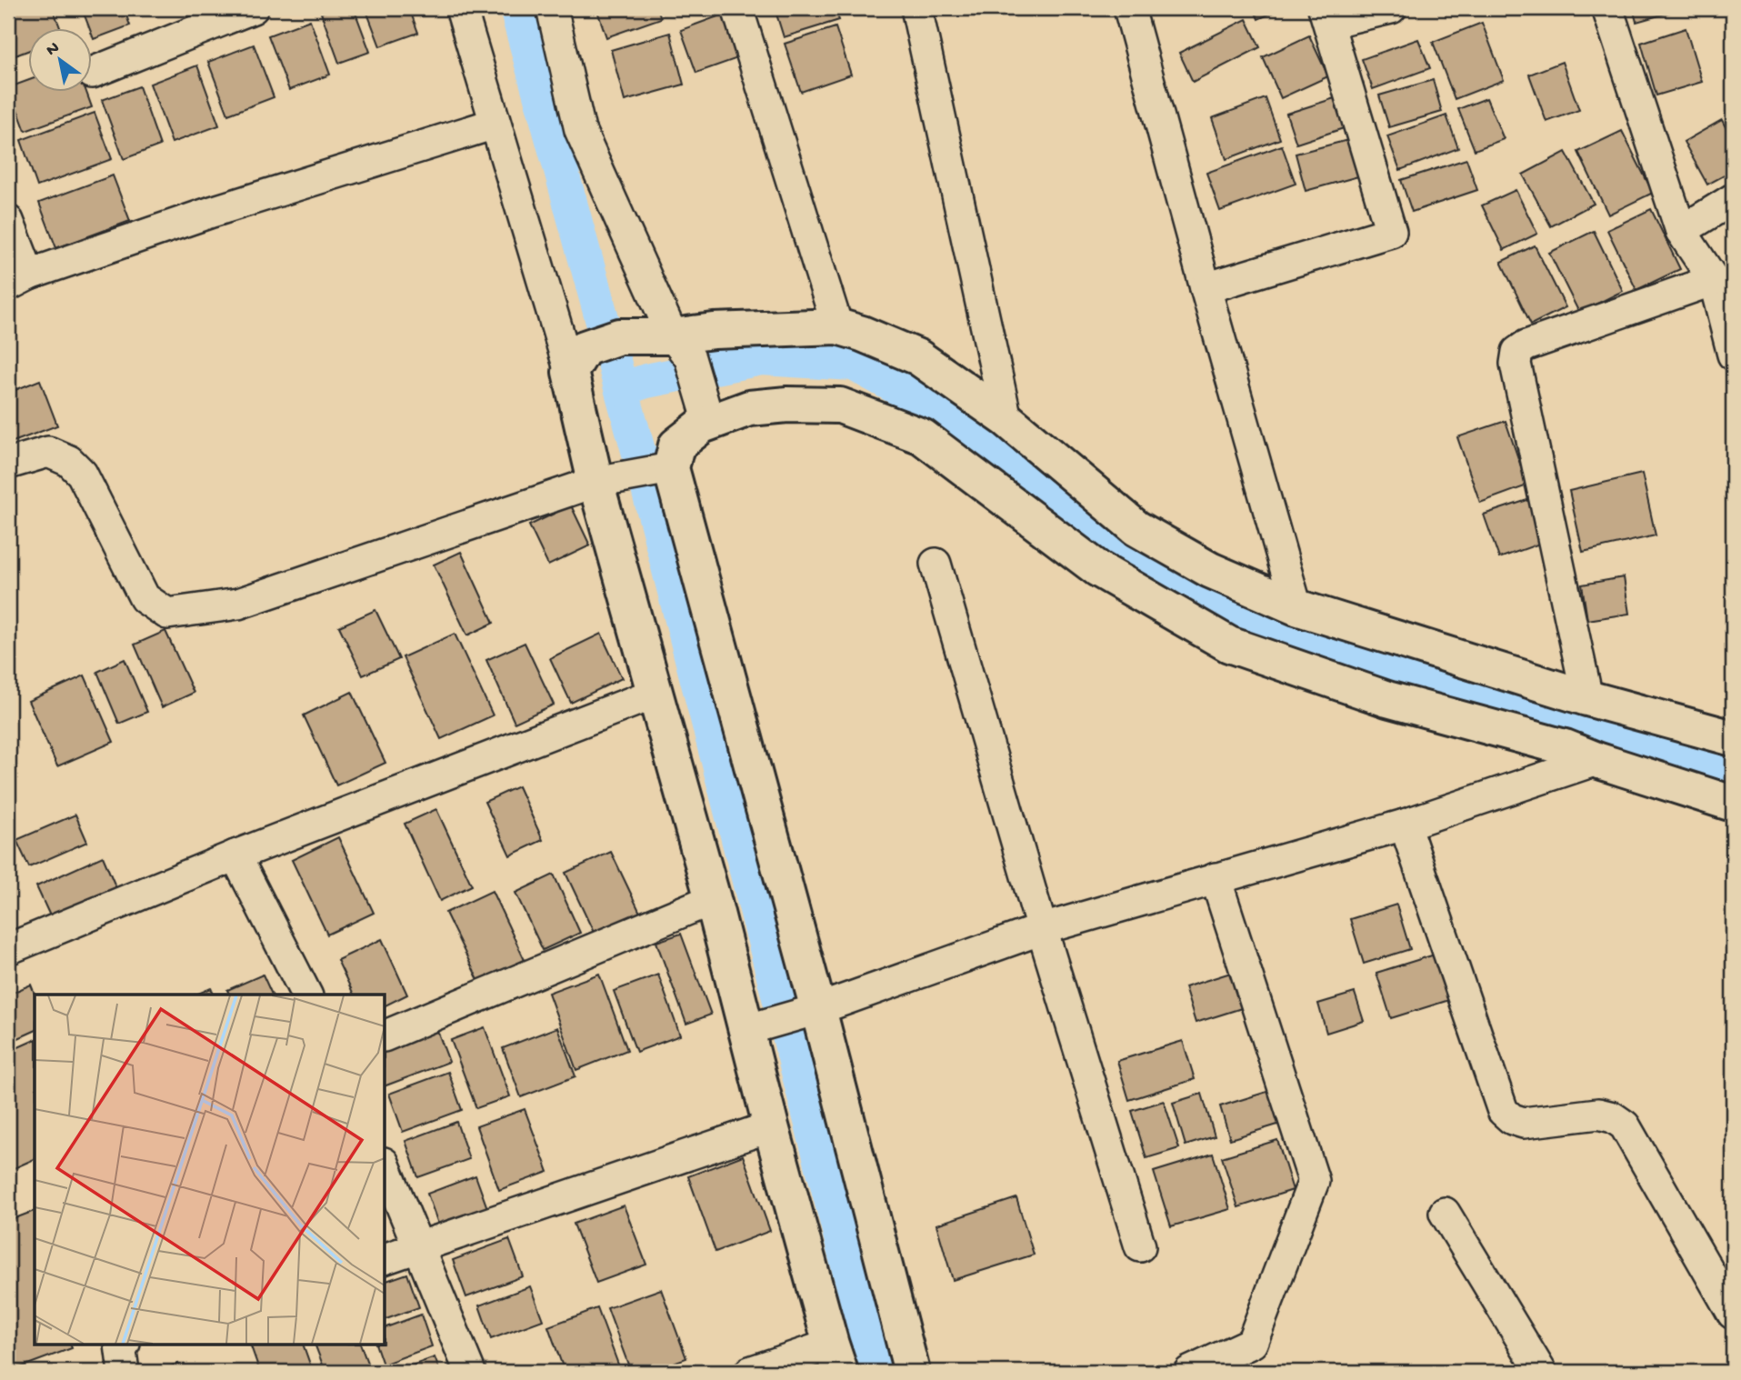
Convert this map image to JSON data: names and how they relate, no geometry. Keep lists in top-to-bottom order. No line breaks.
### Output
{"north":"top left"}
